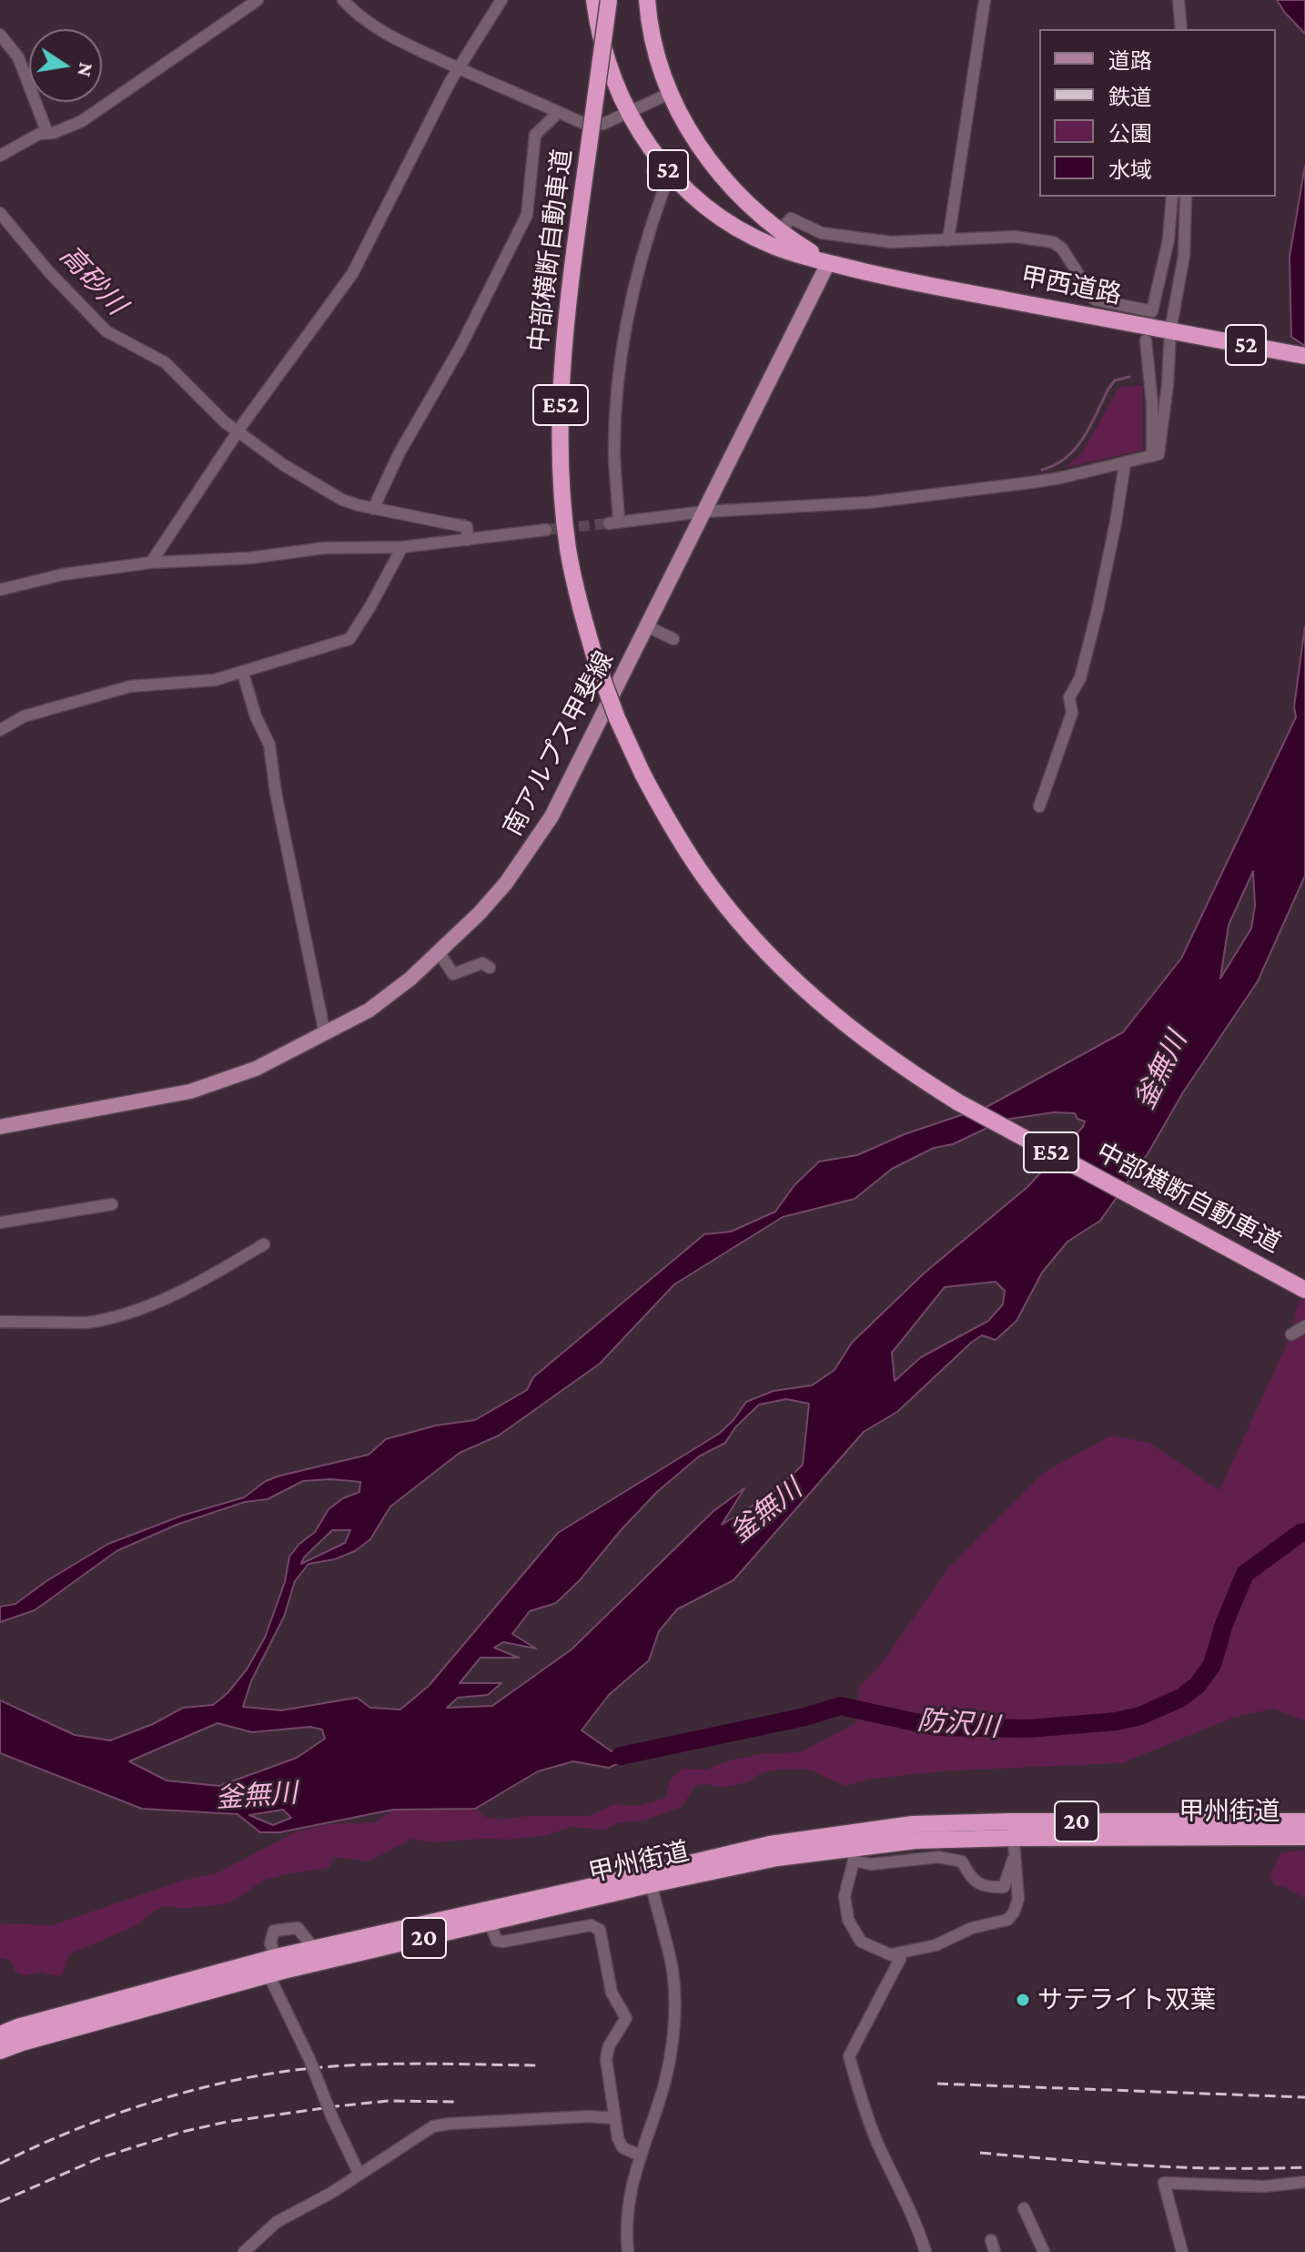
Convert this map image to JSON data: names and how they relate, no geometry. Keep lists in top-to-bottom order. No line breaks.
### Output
{"streets":{"highway":["52","中部横断自動車道","甲西道路","E52","甲州街道","20"],"main road":["南アルプス甲斐線"]},"crossings":[["甲西道路","南アルプス甲斐線"]],"water":["高砂川","釜無川","防沢川"],"places":["サテライト双葉"],"legend":["道路","鉄道","公園","水域"],"north":"right"}
